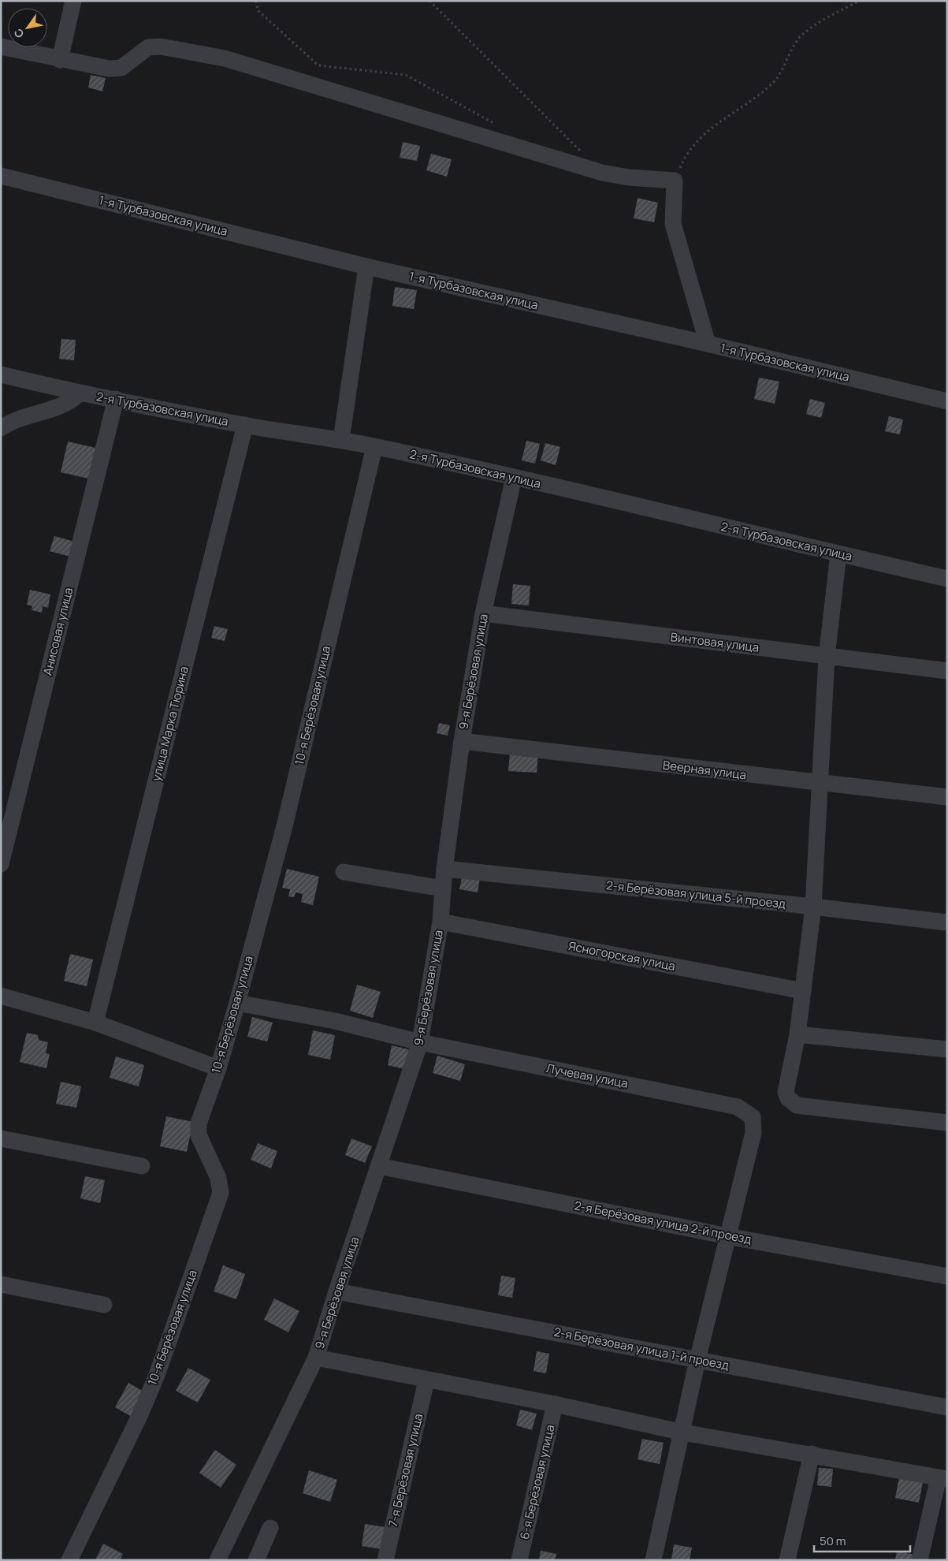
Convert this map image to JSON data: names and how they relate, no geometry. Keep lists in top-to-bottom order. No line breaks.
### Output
{"streets":{"street":["1-я Турбазовская улица","2-я Турбазовская улица","Анисовая улица","Винтовая улица","9-я Берёзовая улица","10-я Берёзовая улица","улица Марка Тюрина","Веерная улица","2-я Берёзовая улица 5-й проезд","Ясногорская улица","Лучевая улица","2-я Берёзовая улица 2-й проезд","2-я Берёзовая улица 1-й проезд","7-я Берёзовая улица","6-я Берёзовая улица"]},"crossings":[["2-я Турбазовская улица","Анисовая улица"],["2-я Турбазовская улица","9-я Берёзовая улица"],["2-я Турбазовская улица","10-я Берёзовая улица"],["2-я Турбазовская улица","улица Марка Тюрина"],["Винтовая улица","9-я Берёзовая улица"],["9-я Берёзовая улица","Веерная улица"],["9-я Берёзовая улица","2-я Берёзовая улица 5-й проезд"],["9-я Берёзовая улица","Ясногорская улица"],["9-я Берёзовая улица","Лучевая улица"],["9-я Берёзовая улица","2-я Берёзовая улица 2-й проезд"],["9-я Берёзовая улица","2-я Берёзовая улица 1-й проезд"],["10-я Берёзовая улица","Лучевая улица"],["Лучевая улица","2-я Берёзовая улица 2-й проезд"]],"scale_bar":"50 m","north":"bottom left"}
